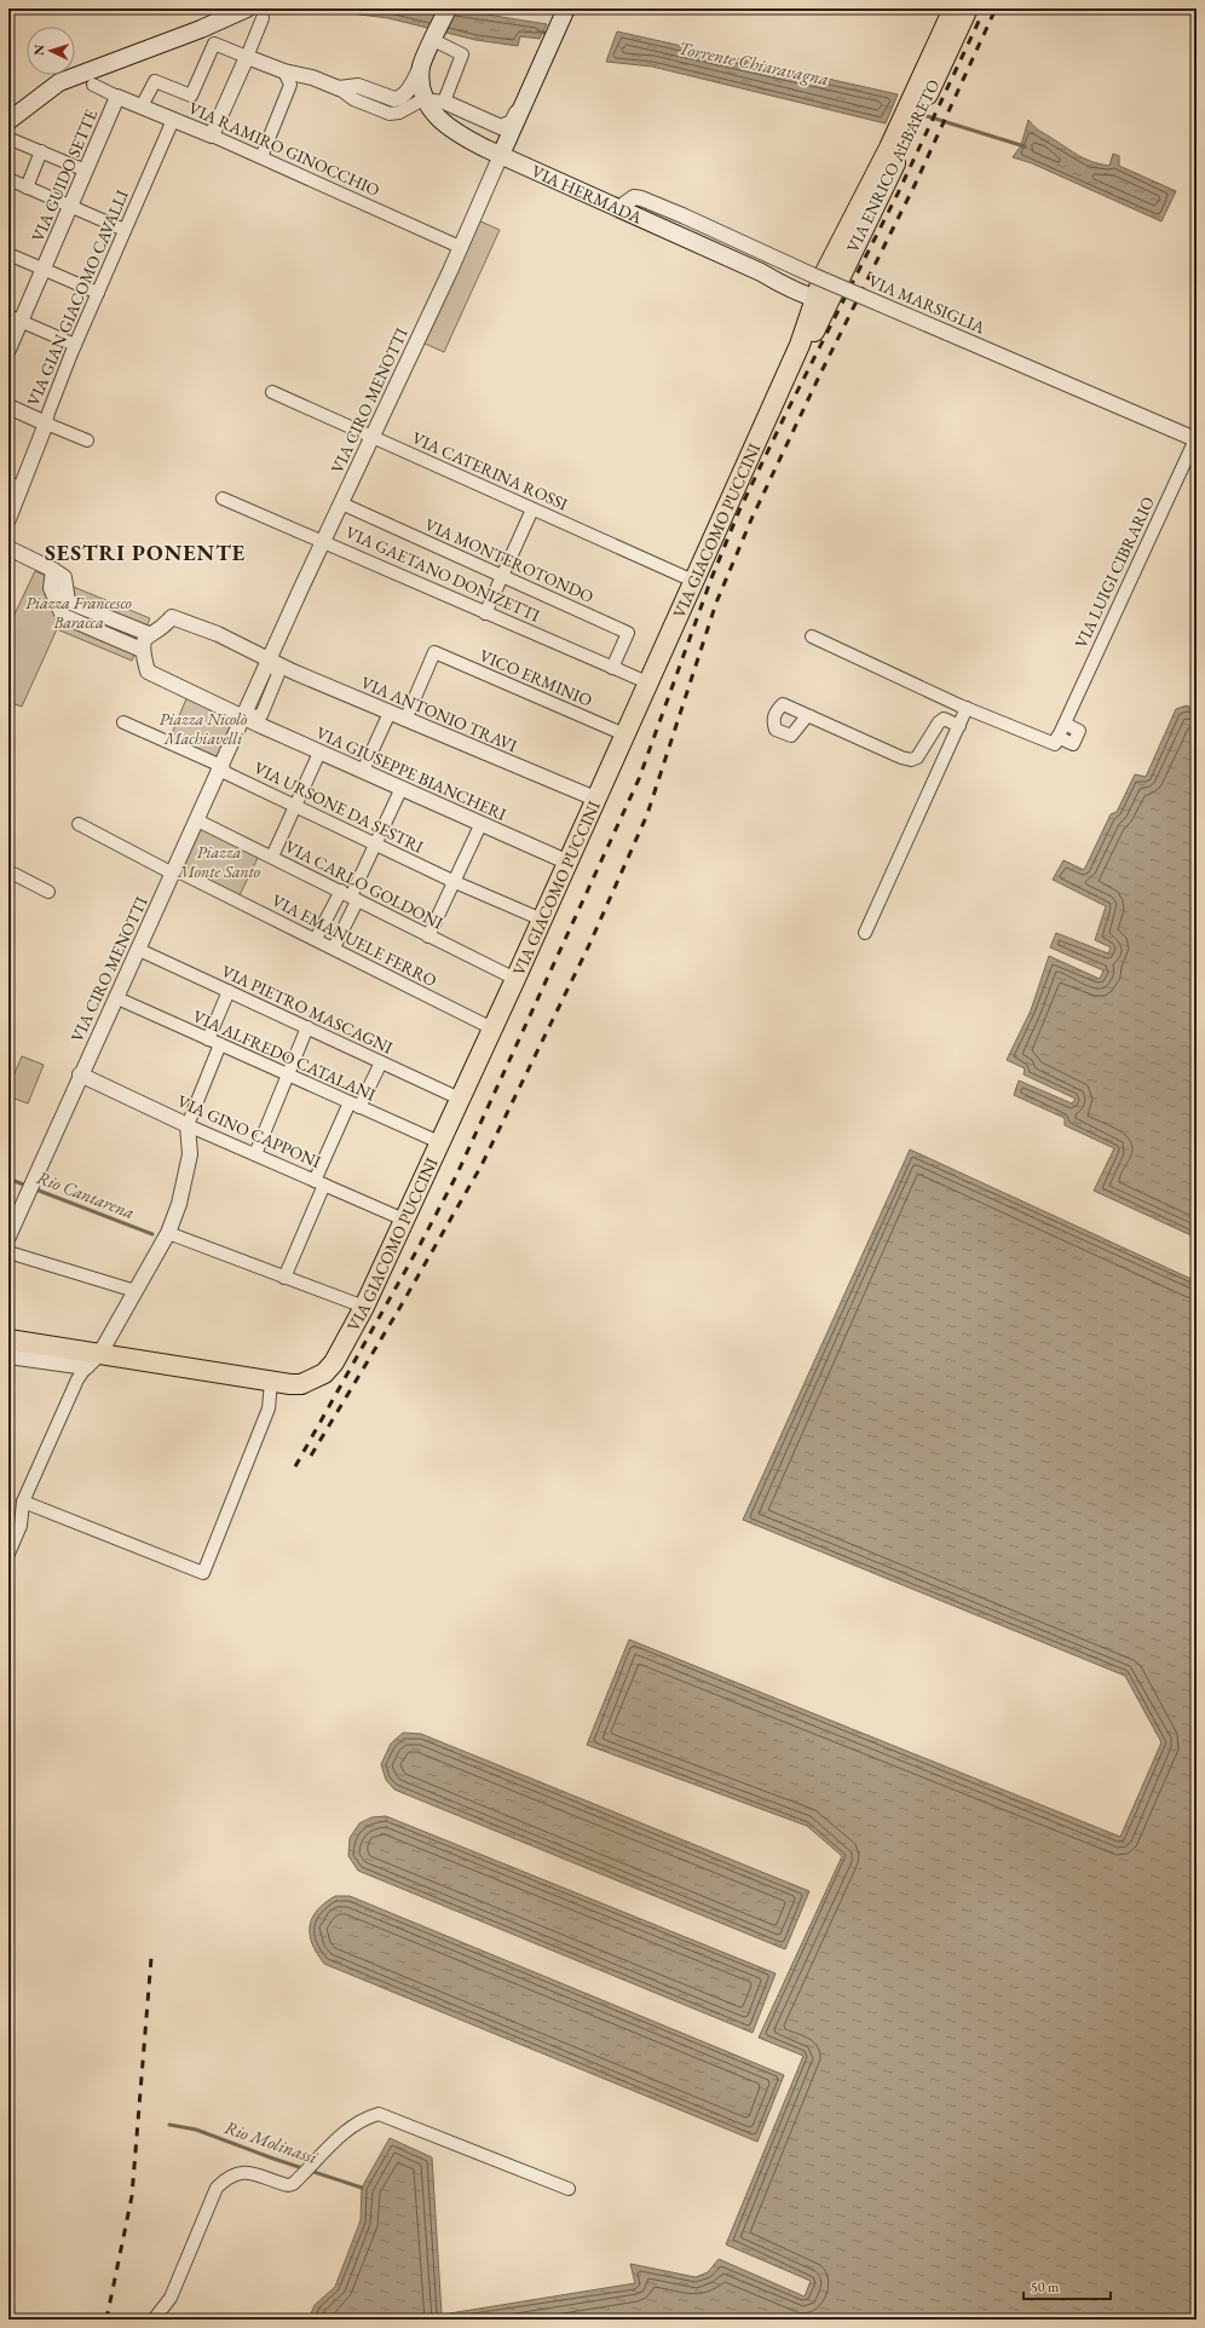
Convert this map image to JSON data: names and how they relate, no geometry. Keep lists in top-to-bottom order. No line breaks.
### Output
{"streets":{"main road":["VIA ENRICO ALBARETO","VIA HERMADA","VIA GIACOMO PUCCINI"],"street":["VIA RAMIRO GINOCCHIO","VIA GUIDO SETTE","VIA GIAN GIACOMO CAVALLI","VIA MARSIGLIA","VIA CIRO MENOTTI","VIA CATERINA ROSSI","VIA MONTEROTONDO","VIA LUIGI CIBRARIO","VIA GAETANO DONIZETTI","VICO ERMINIO","VIA ANTONIO TRAVI","VIA GIUSEPPE BIANCHERI","VIA URSONE DA SESTRI","VIA CARLO GOLDONI","VIA EMANUELE FERRO","VIA PIETRO MASCAGNI","VIA ALFREDO CATALANI","VIA GINO CAPPONI"]},"crossings":[["VIA RAMIRO GINOCCHIO","VIA GUIDO SETTE"],["VIA RAMIRO GINOCCHIO","VIA GIAN GIACOMO CAVALLI"],["VIA RAMIRO GINOCCHIO","VIA CIRO MENOTTI"],["VIA ENRICO ALBARETO","VIA HERMADA"],["VIA ENRICO ALBARETO","VIA GIACOMO PUCCINI"],["VIA HERMADA","VIA MARSIGLIA"],["VIA HERMADA","VIA CIRO MENOTTI"],["VIA HERMADA","VIA GIACOMO PUCCINI"],["VIA MARSIGLIA","VIA LUIGI CIBRARIO"],["VIA CIRO MENOTTI","VIA CATERINA ROSSI"],["VIA CIRO MENOTTI","VIA MONTEROTONDO"],["VIA CIRO MENOTTI","VIA GAETANO DONIZETTI"],["VIA CIRO MENOTTI","VIA ANTONIO TRAVI"],["VIA CIRO MENOTTI","VIA GIUSEPPE BIANCHERI"],["VIA CIRO MENOTTI","VIA URSONE DA SESTRI"],["VIA CIRO MENOTTI","VIA CARLO GOLDONI"],["VIA CIRO MENOTTI","VIA EMANUELE FERRO"],["VIA CIRO MENOTTI","VIA PIETRO MASCAGNI"],["VIA CIRO MENOTTI","VIA ALFREDO CATALANI"],["VIA CIRO MENOTTI","VIA GINO CAPPONI"],["VIA CATERINA ROSSI","VIA GIACOMO PUCCINI"],["VIA GIACOMO PUCCINI","VIA GAETANO DONIZETTI"],["VIA GIACOMO PUCCINI","VICO ERMINIO"],["VIA GIACOMO PUCCINI","VIA ANTONIO TRAVI"],["VIA GIACOMO PUCCINI","VIA GIUSEPPE BIANCHERI"],["VIA GIACOMO PUCCINI","VIA URSONE DA SESTRI"],["VIA GIACOMO PUCCINI","VIA CARLO GOLDONI"],["VIA GIACOMO PUCCINI","VIA EMANUELE FERRO"],["VIA GIACOMO PUCCINI","VIA PIETRO MASCAGNI"],["VIA GIACOMO PUCCINI","VIA ALFREDO CATALANI"],["VIA GIACOMO PUCCINI","VIA GINO CAPPONI"],["VIA MONTEROTONDO","VIA GAETANO DONIZETTI"],["VICO ERMINIO","VIA ANTONIO TRAVI"]],"districts":["SESTRI PONENTE"],"water":["Torrente Chiaravagna","Rio Cantarena","Rio Molinassi"],"parks":["Piazza Francesco Baracca","Piazza Nicolò Machiavelli","Piazza Monte Santo"],"scale_bar":"50 m","north":"left"}
